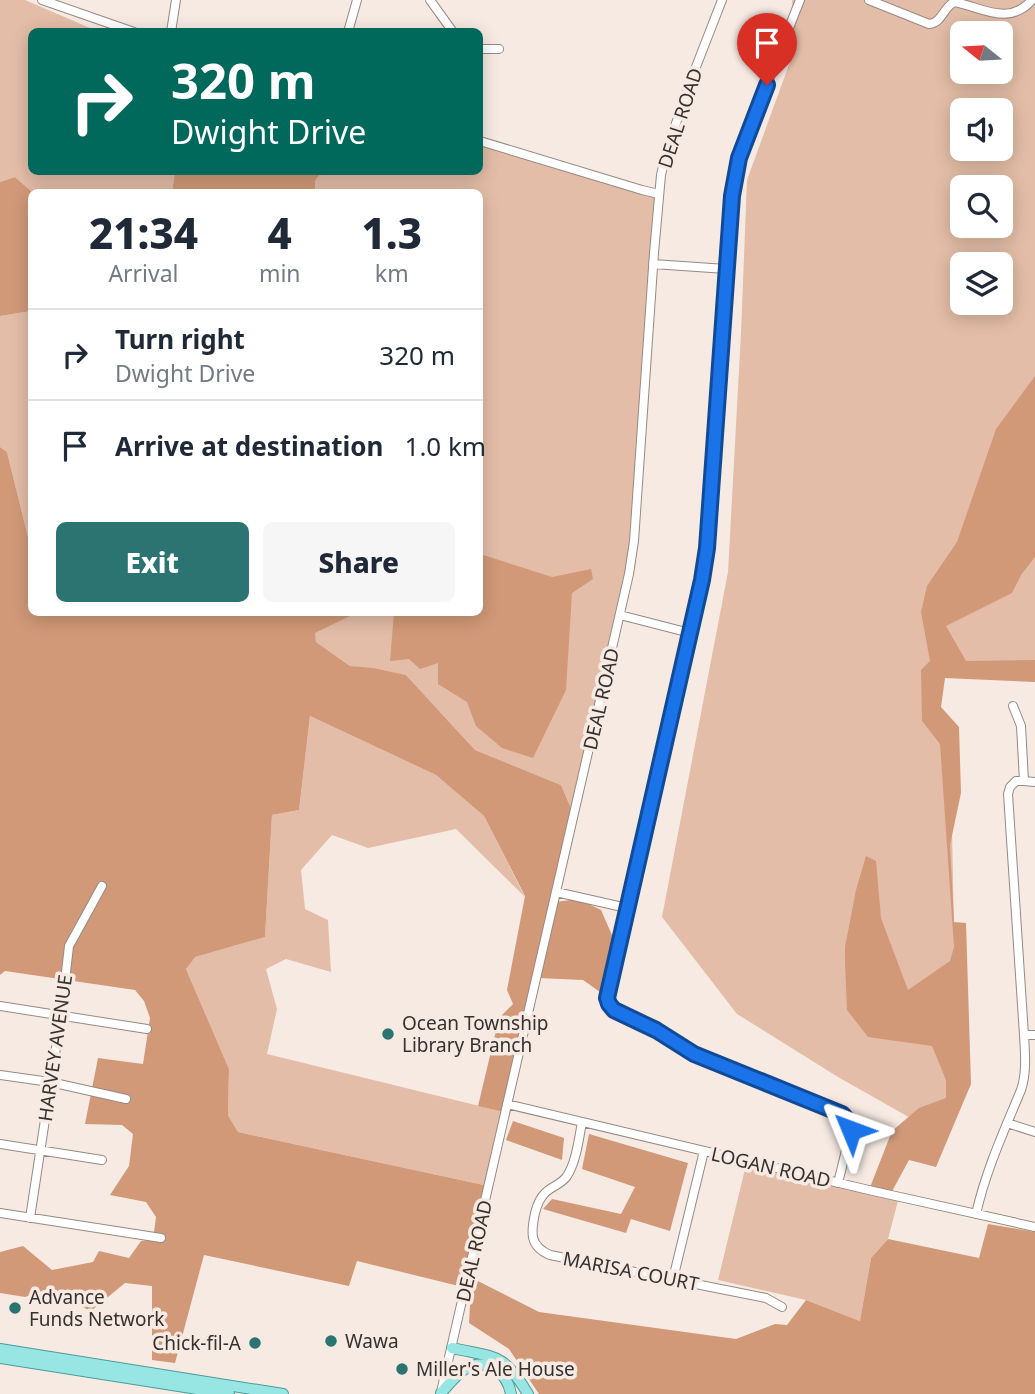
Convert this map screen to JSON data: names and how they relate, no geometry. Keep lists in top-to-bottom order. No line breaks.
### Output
{"streets":{"street":["DEAL ROAD","HARVEY AVENUE","LOGAN ROAD","MARISA COURT"]},"crossings":[["DEAL ROAD","LOGAN ROAD"],["LOGAN ROAD","MARISA COURT"]],"places":["Ocean Township Library Branch","Advance Funds Network","Wawa","Chick-fil-A","Miller's Ale House"],"north":"left","page":{"turn":["320 m","Dwight Drive"],"eta":["21:34","Arrival","4","min","1.3","km"],"list":[{"name":"Turn right","note":"Dwight Drive","value":"320 m"},{"name":"Arrive at destination","value":"1.0 km"}],"buttons":["Exit","Share"]}}
